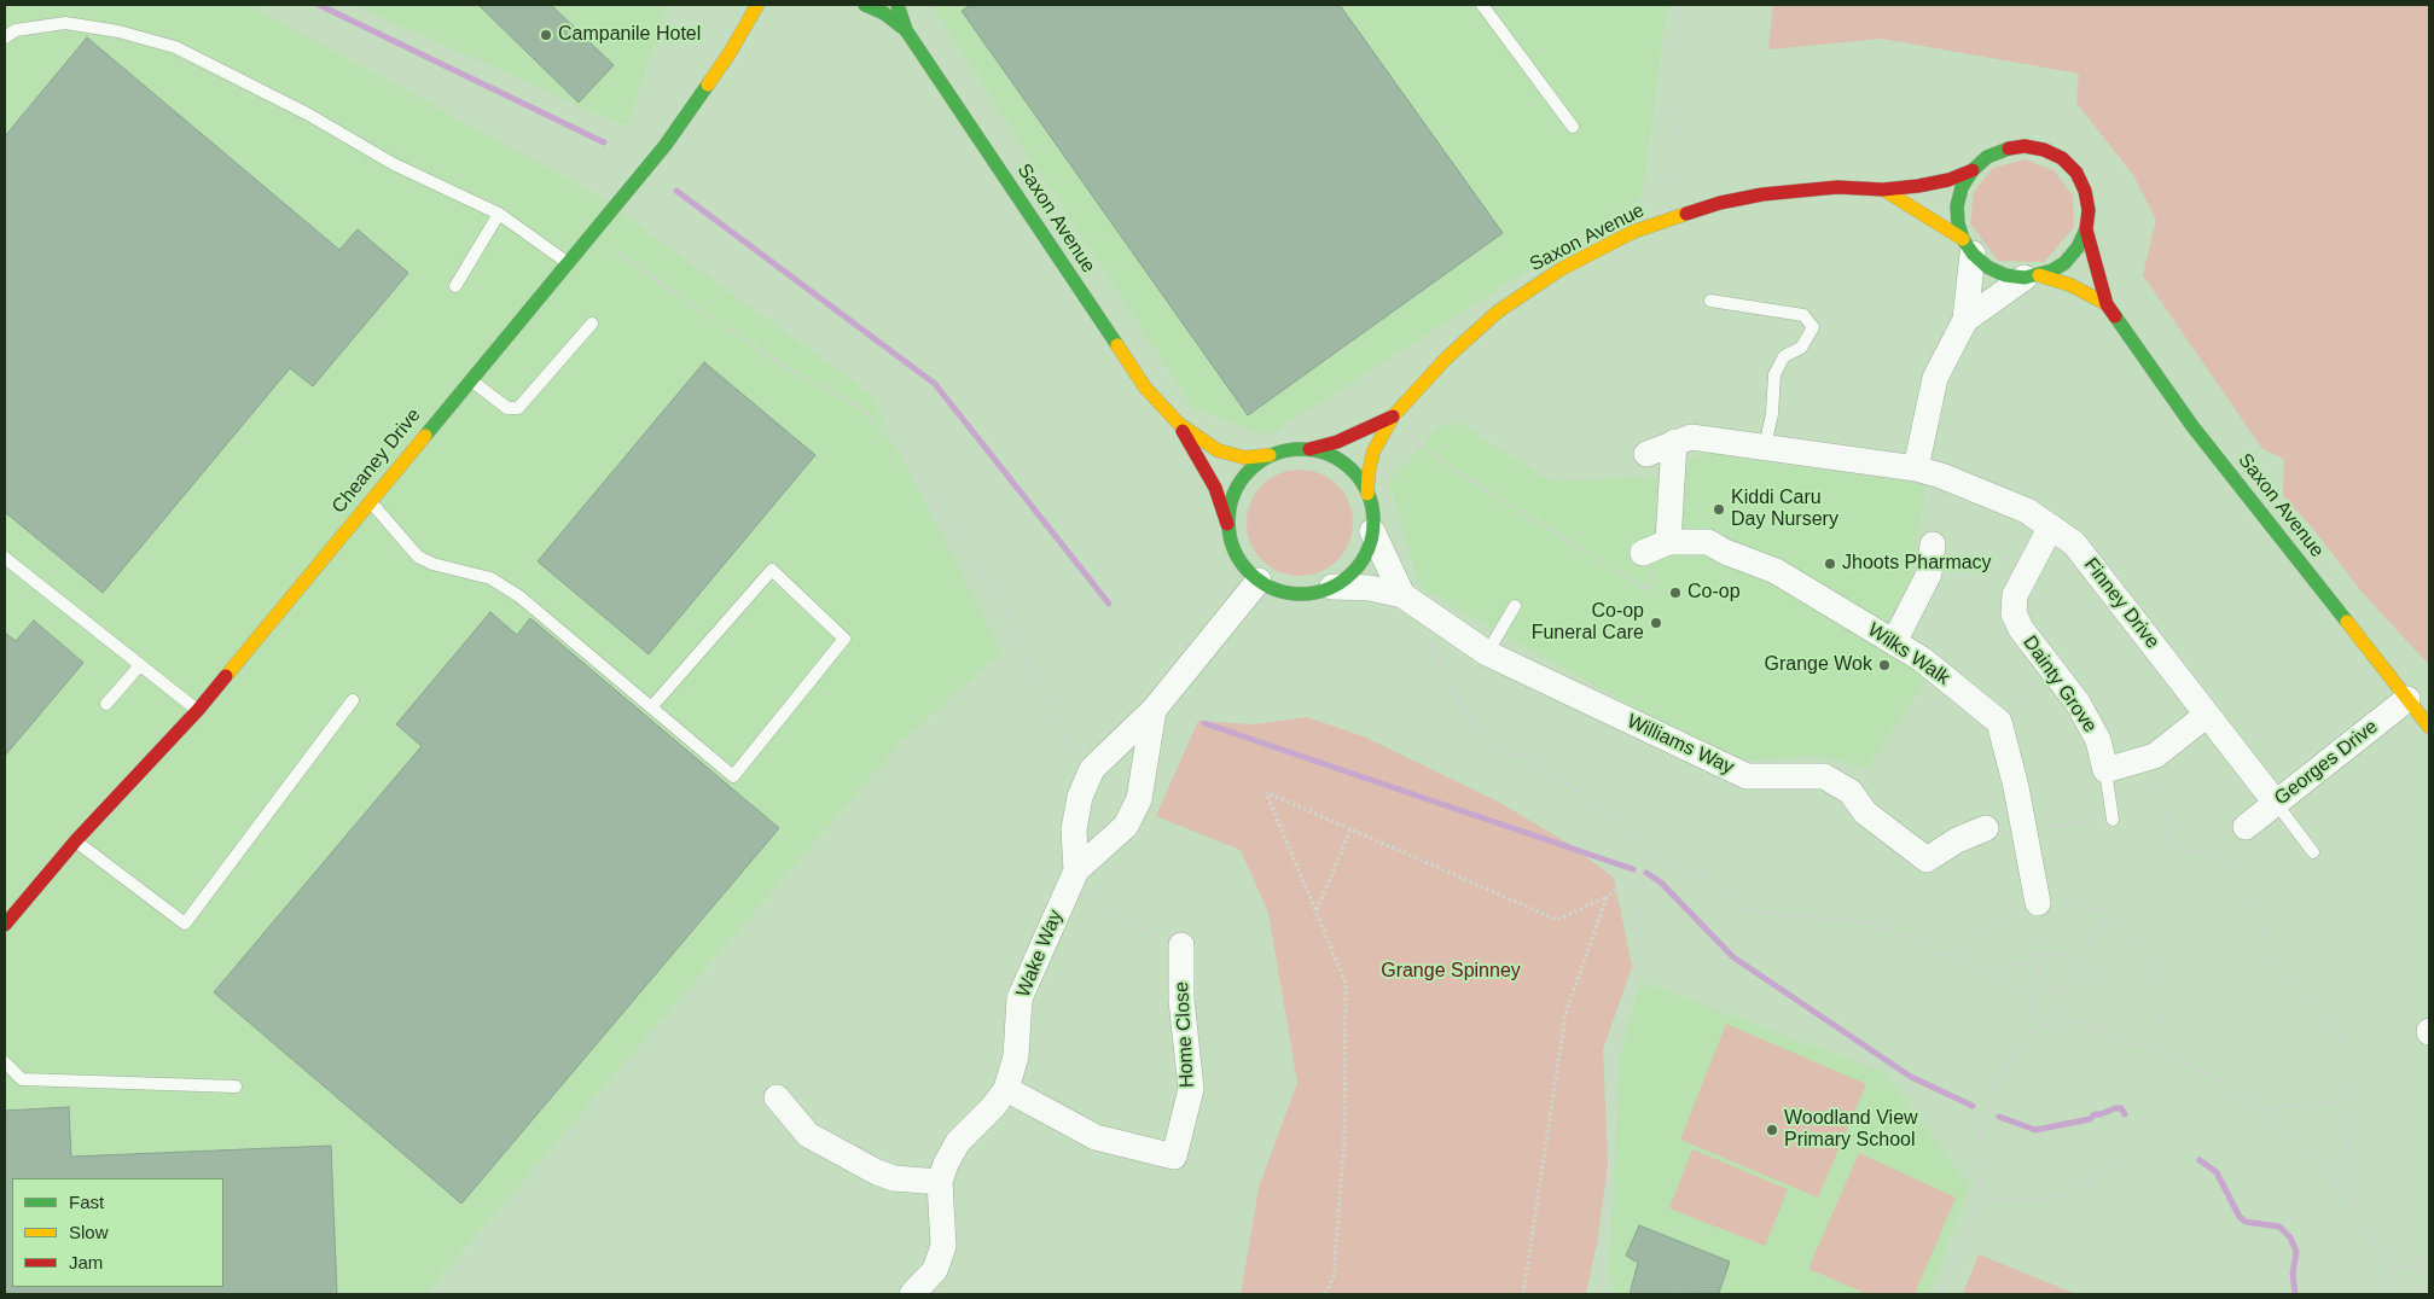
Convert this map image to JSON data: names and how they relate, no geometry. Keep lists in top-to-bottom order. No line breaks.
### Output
{"streets":{"street":["Saxon Avenue","Cheaney Drive","Finney Drive","Wilks Walk","Dainty Grove","Williams Way","Georges Drive","Wake Way","Home Close"]},"crossings":[["Saxon Avenue","Williams Way"],["Saxon Avenue","Georges Drive"],["Saxon Avenue","Wake Way"],["Finney Drive","Dainty Grove"],["Finney Drive","Georges Drive"],["Williams Way","Wake Way"],["Wake Way","Home Close"]],"parks":["Grange Spinney"],"places":["Campanile Hotel","Kiddi Caru Day Nursery","Jhoots Pharmacy","Co-op","Co-op Funeral Care","Grange Wok","Woodland View Primary School"],"legend":["Fast","Slow","Jam"]}
